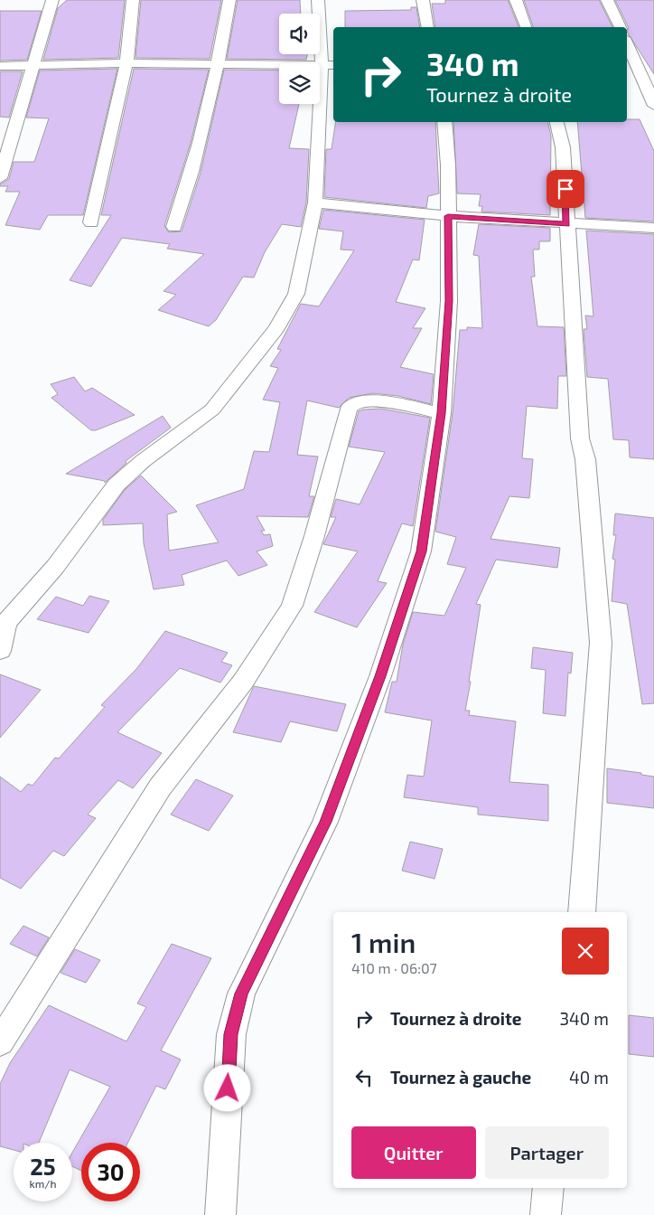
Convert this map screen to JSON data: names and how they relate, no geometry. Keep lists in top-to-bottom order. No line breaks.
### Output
{"page":{"turn":["340 m","Tournez à droite"],"heading":["1 min","410 m · 06:07"],"list":[{"name":"Tournez à droite","value":"340 m"},{"name":"Tournez à gauche","value":"40 m"}],"buttons":["Quitter","Partager"],"speed":"25 km/h","limit":"30"}}
